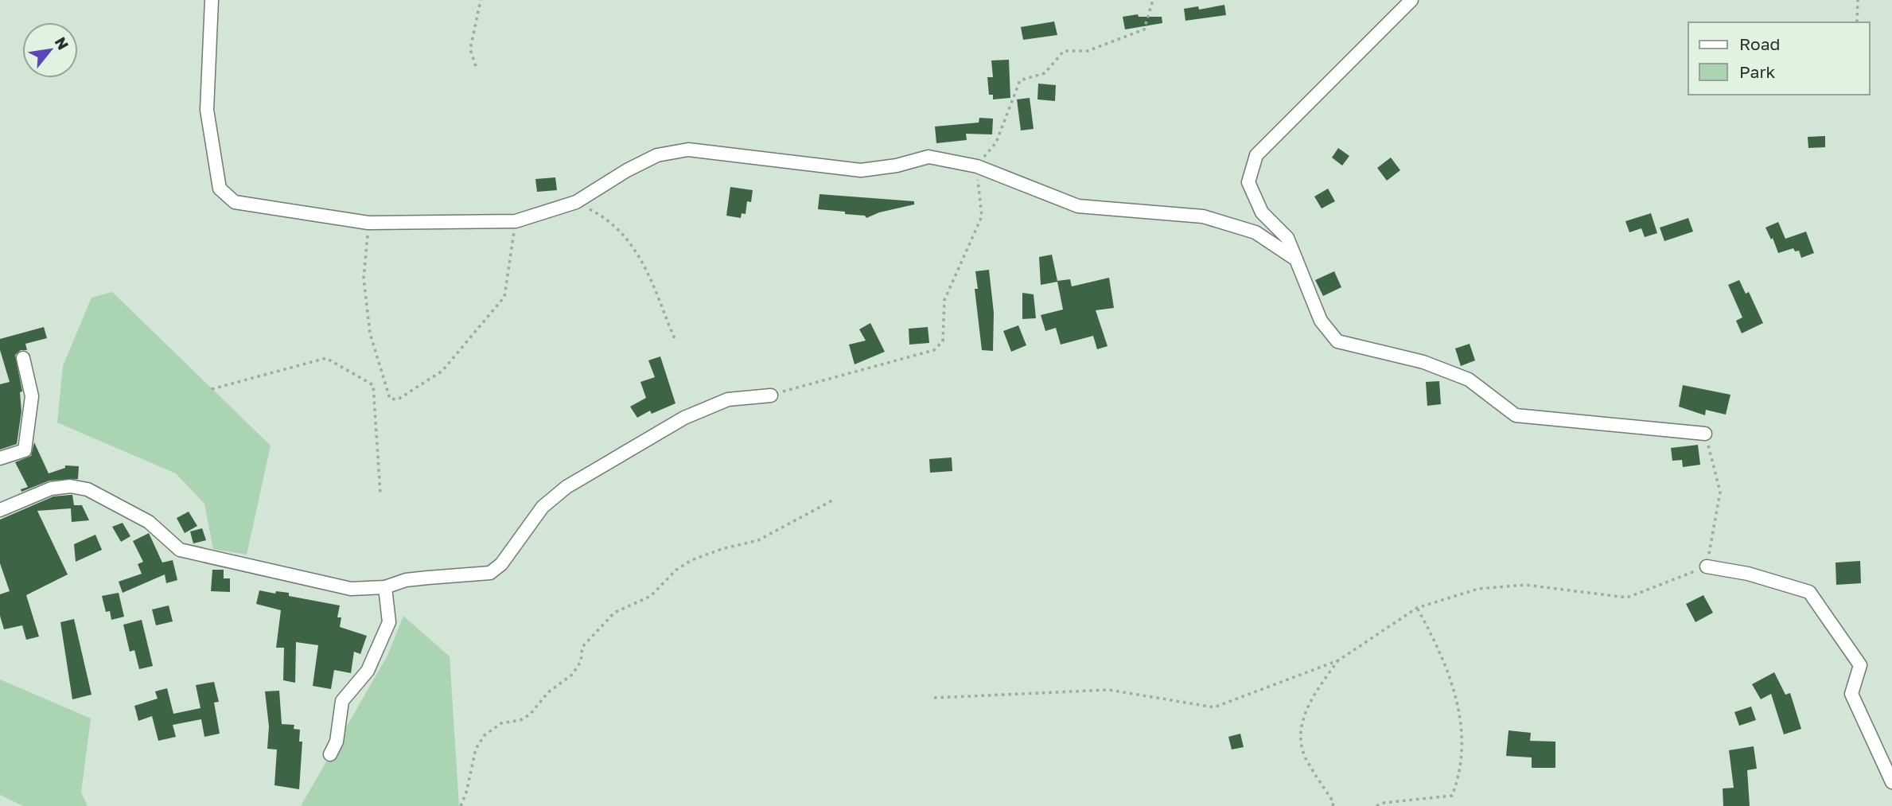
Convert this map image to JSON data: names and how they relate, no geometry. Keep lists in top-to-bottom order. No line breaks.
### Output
{"legend":["Road","Park"],"north":"top right"}
